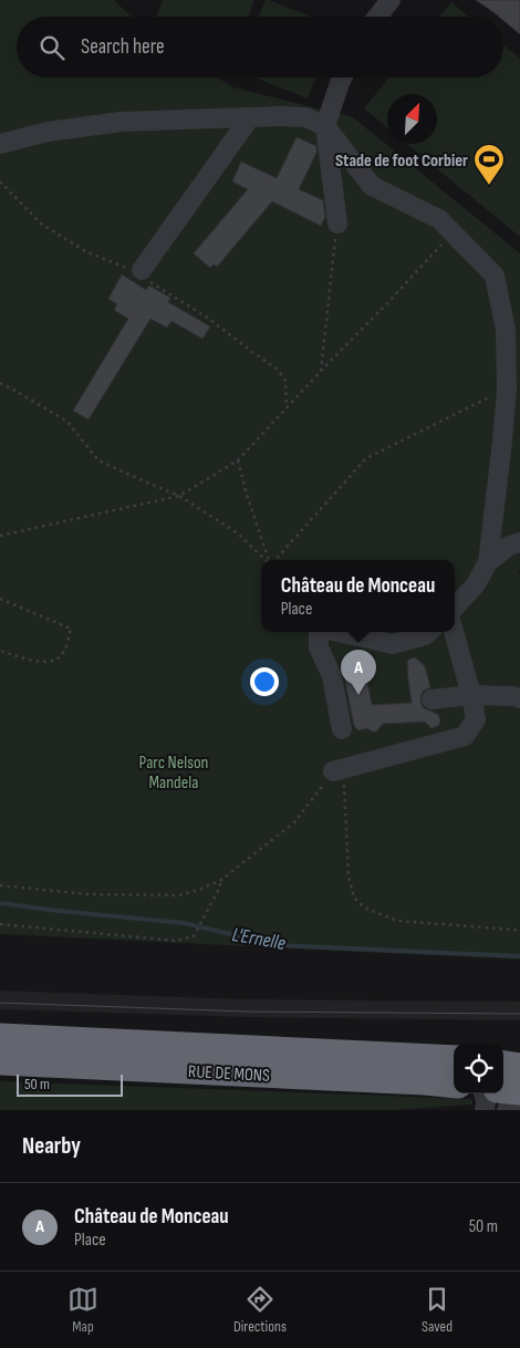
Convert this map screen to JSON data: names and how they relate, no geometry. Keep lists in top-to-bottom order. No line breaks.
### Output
{"streets":{"highway":["RUE DE MONS"]},"water":["L'Ernelle"],"parks":["Parc Nelson Mandela"],"places":{"sports":["Stade de foot Corbier"]},"scale_bar":"50 m","north":"top right","page":{"search":"Search here","popup":["Château de Monceau","Place"],"pins":"A","scale":"50 m","heading":"Nearby","list":[{"mark":"A","name":"Château de Monceau","note":"Place","value":"50 m"}],"nav":["Map","Directions","Saved"]}}
